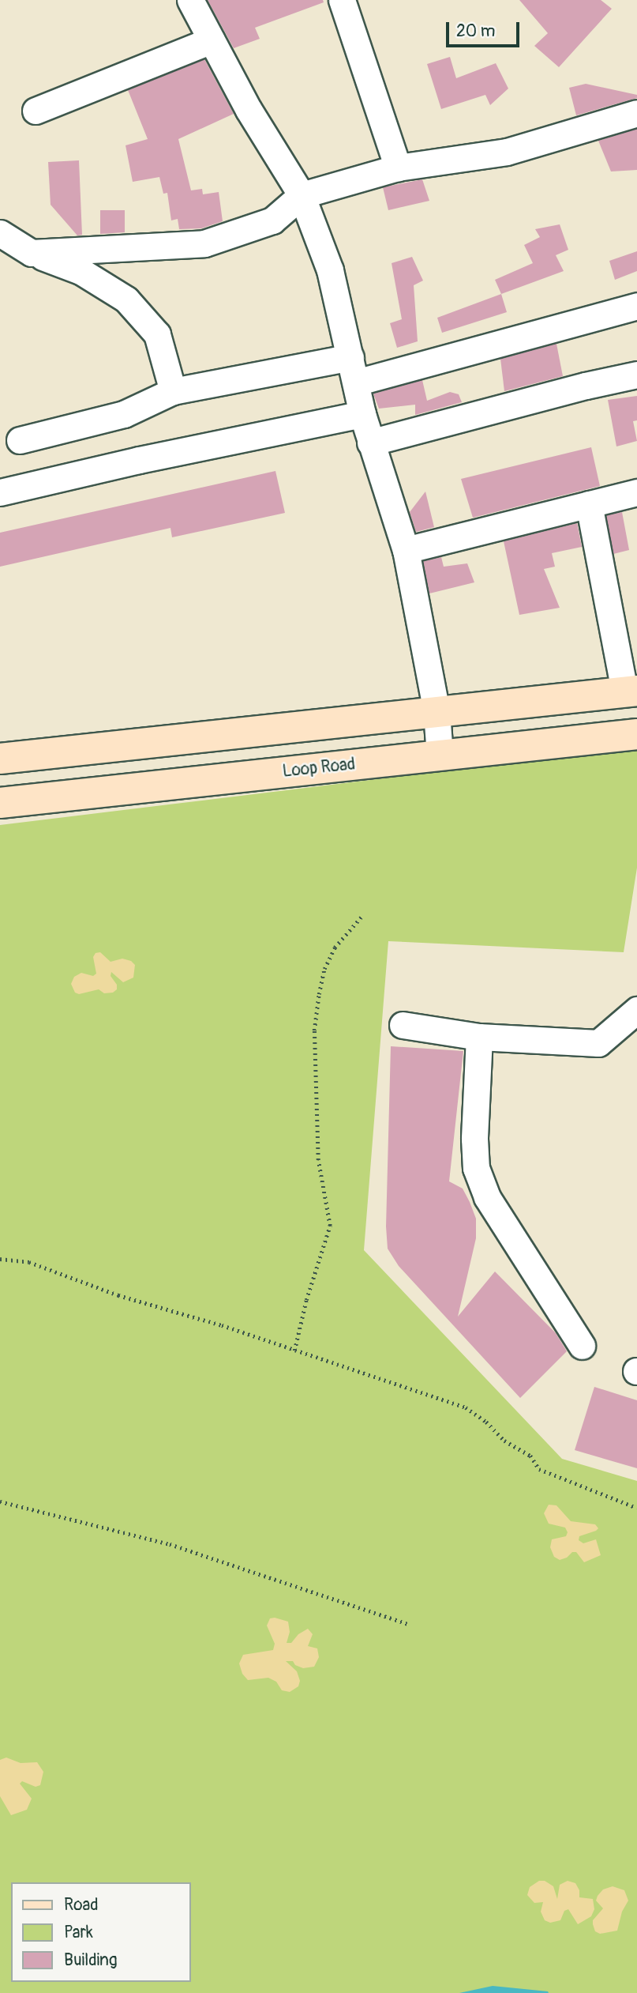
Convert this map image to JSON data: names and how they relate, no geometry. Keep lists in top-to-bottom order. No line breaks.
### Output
{"streets":{"main road":["Loop Road"]},"legend":["Road","Park","Building"],"scale_bar":"20 m"}
